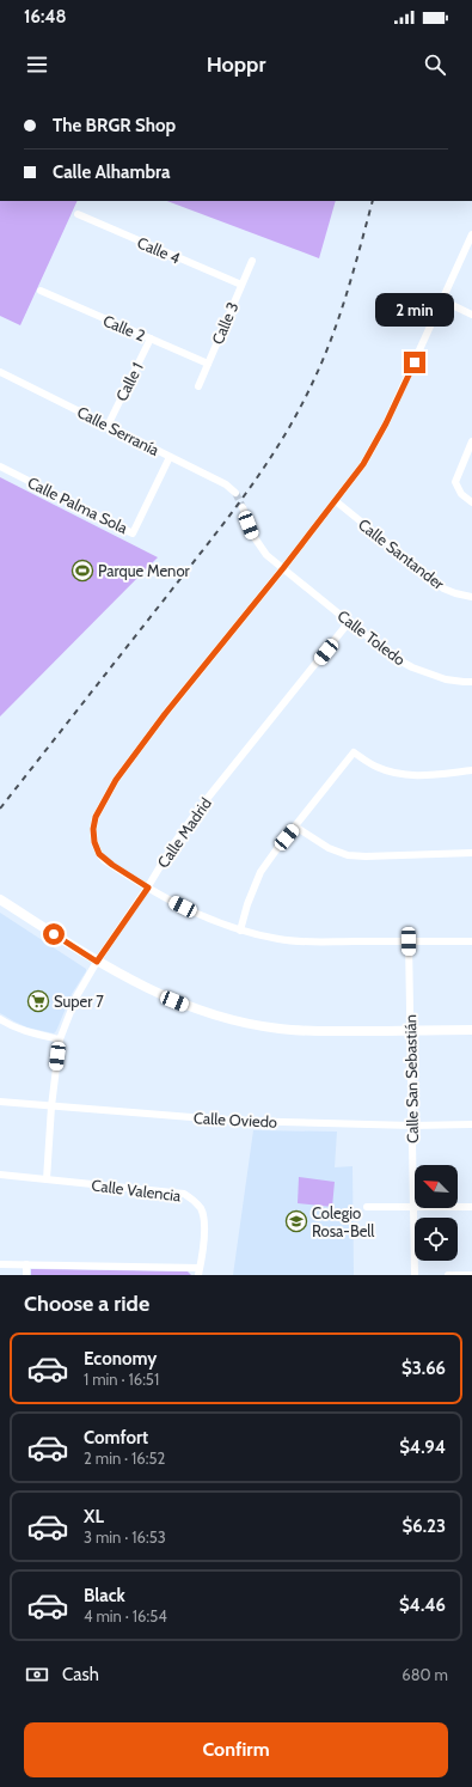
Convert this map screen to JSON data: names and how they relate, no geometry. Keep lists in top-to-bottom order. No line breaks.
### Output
{"streets":{"street":["Calle 4","Calle 3","Calle 2","Calle 1","Calle Serranía","Calle Palma Sola","Calle Santander","Calle Toledo","Calle Madrid","Calle San Sebastián","Calle Oviedo","Calle Valencia"]},"crossings":[["Calle 4","Calle 3"],["Calle 3","Calle 2"],["Calle 2","Calle 1"],["Calle 1","Calle Serranía"],["Calle Serranía","Calle Palma Sola"],["Calle Toledo","Calle Madrid"],["Calle Madrid","Calle Oviedo"],["Calle Madrid","Calle Valencia"],["Calle San Sebastián","Calle Oviedo"]],"places":{"sports":["Parque Menor"],"supermarket":["Super 7"],"school or university":["Colegio Rosa-Bell"]},"north":"top left","page":{"status":"16:48","header":"Hoppr","banner":["The BRGR Shop","Calle Alhambra"],"bubble":"2 min","heading":"Choose a ride","list":[{"name":"Economy","note":"1 min · 16:51","value":"$3.66"},{"name":"Comfort","note":"2 min · 16:52","value":"$4.94"},{"name":"XL","note":"3 min · 16:53","value":"$6.23"},{"name":"Black","note":"4 min · 16:54","value":"$4.46"}],"pay":["Cash","680 m"],"buttons":"Confirm"}}
